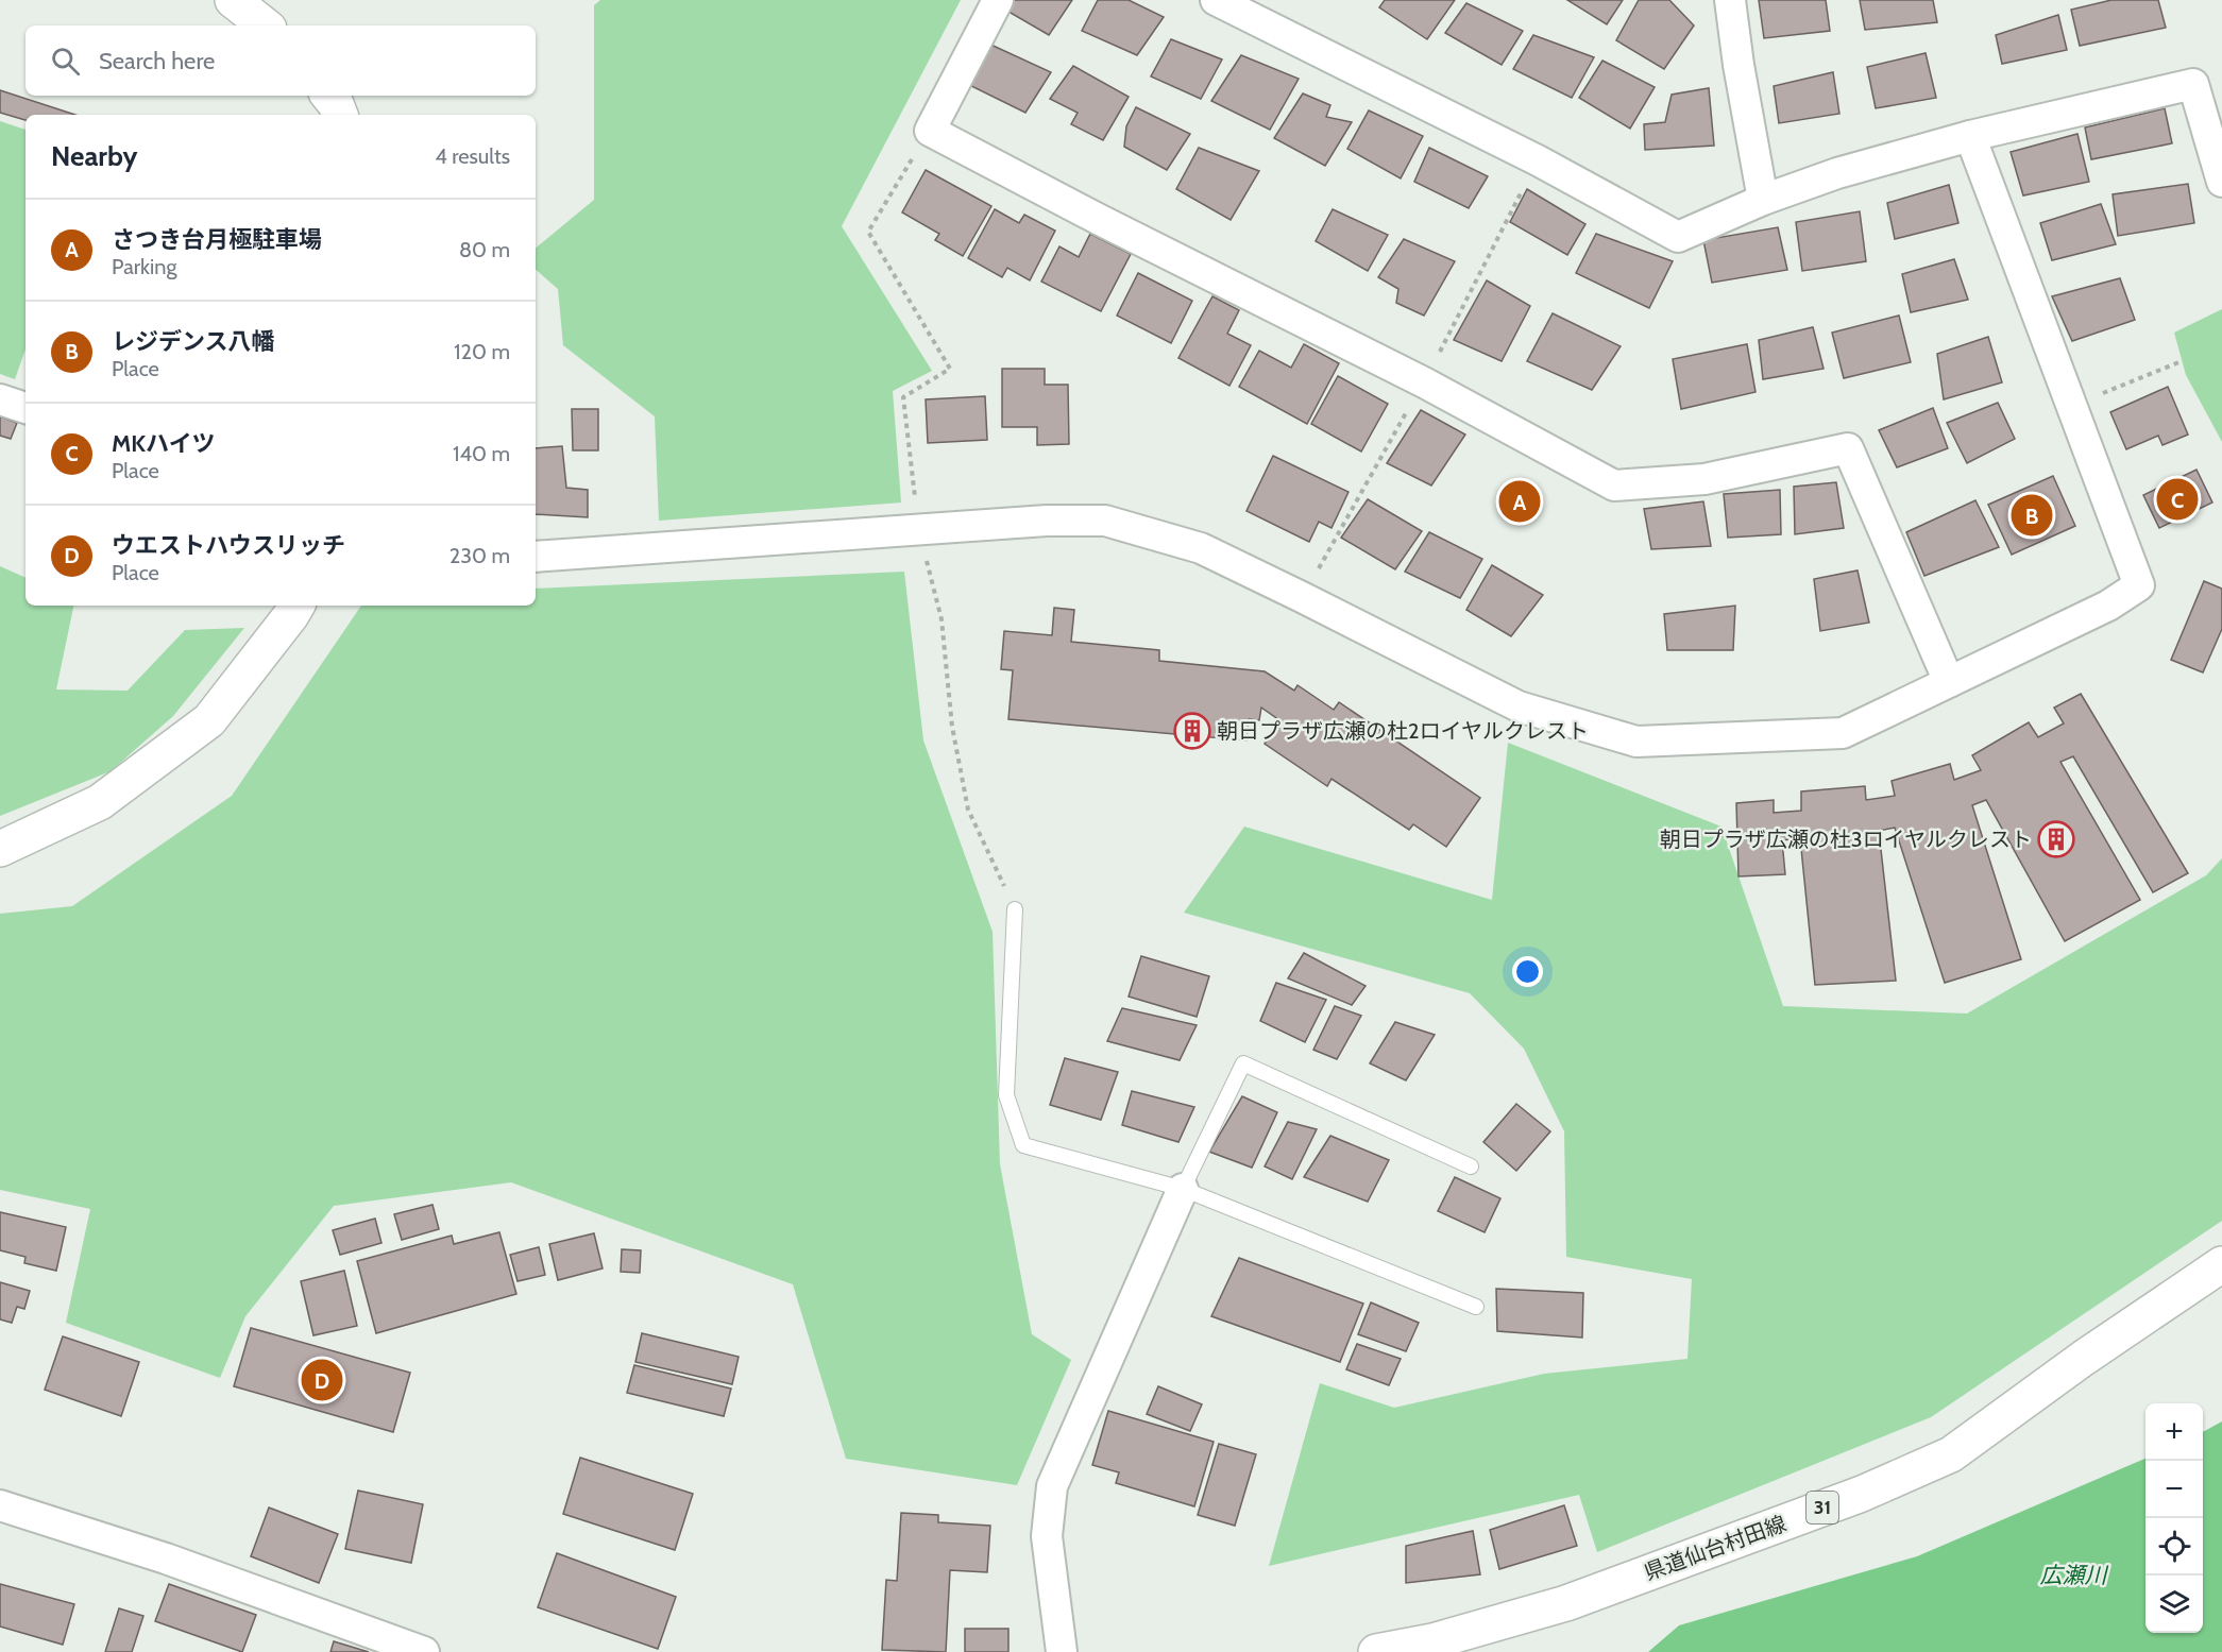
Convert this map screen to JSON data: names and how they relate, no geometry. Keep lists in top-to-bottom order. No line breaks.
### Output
{"streets":{"main road":["31","県道仙台村田線"]},"water":["広瀬川"],"places":{"building":["朝日プラザ広瀬の杜2ロイヤルクレスト","朝日プラザ広瀬の杜3ロイヤルクレスト"]},"page":{"search":"Search here","heading":["Nearby","4 results"],"list":[{"mark":"A","name":"さつき台月極駐車場","note":"Parking","value":"80 m"},{"mark":"B","name":"レジデンス八幡","note":"Place","value":"120 m"},{"mark":"C","name":"MKハイツ","note":"Place","value":"140 m"},{"mark":"D","name":"ウエストハウスリッチ","note":"Place","value":"230 m"}],"pins":["C","A","B","D"],"map_buttons":["+","−"]}}
